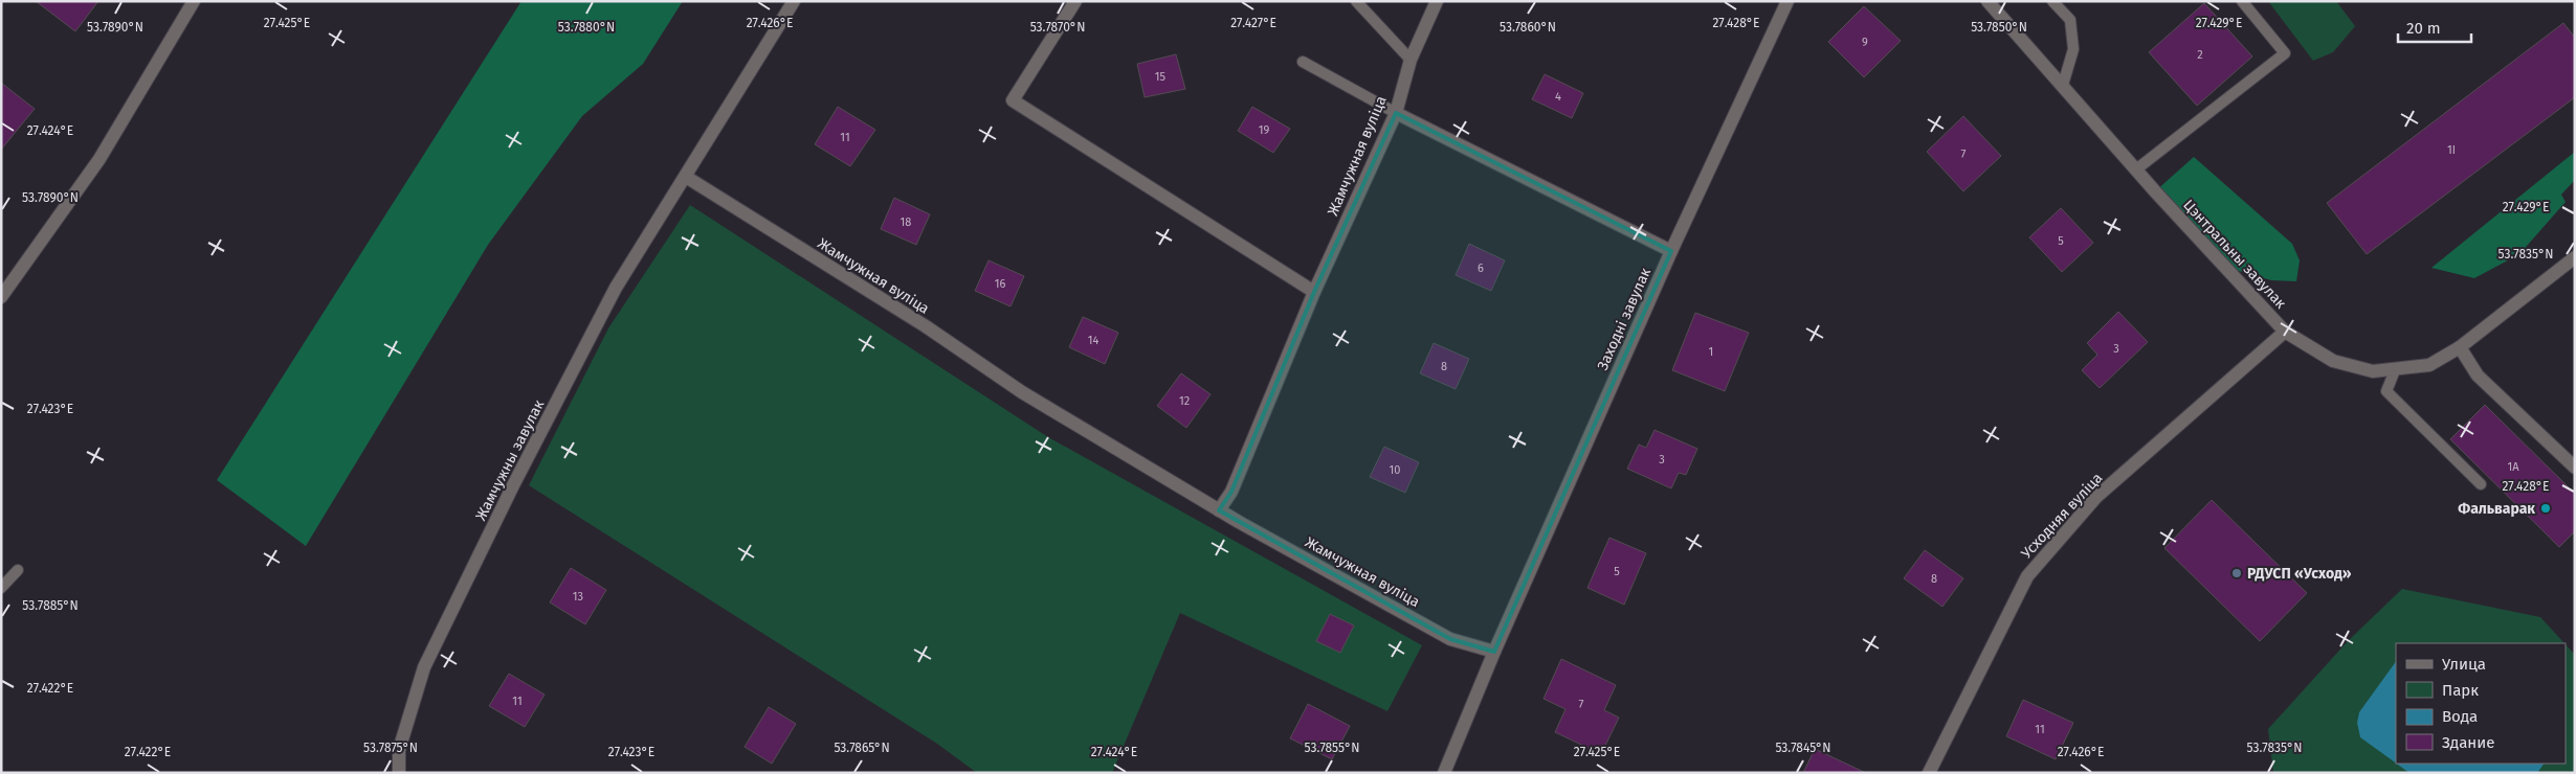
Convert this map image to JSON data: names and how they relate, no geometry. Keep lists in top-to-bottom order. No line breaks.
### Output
{"streets":{"street":["Жамчужная вуліца","Цэнтральны завулак","Заходні завулак","Жамчужны завулак","Усходняя вуліца"]},"crossings":[["Жамчужная вуліца","Заходні завулак"],["Жамчужная вуліца","Жамчужны завулак"],["Цэнтральны завулак","Усходняя вуліца"]],"places":["Фальварак","РДУСП «Усход»"],"house_numbers":["9","2","15","4","19","11","1І","7","18","5","6","16","14","3","1","8","12","3","1А","10","5","8","13","11","7","11"],"legend":["Улица","Парк","Вода","Здание"],"scale_bar":"20 m","coordinates":["27.425°E","27.426°E","27.427°E","27.428°E","27.429°E","53.7890°N","53.7880°N","53.7870°N","53.7860°N","53.7850°N","27.424°E","53.7835°N","27.423°E","53.7885°N","27.422°E","53.7875°N","53.7865°N","53.7855°N","53.7845°N"]}
